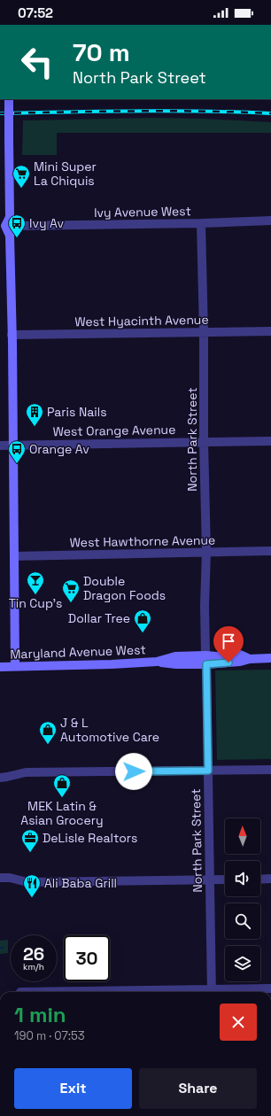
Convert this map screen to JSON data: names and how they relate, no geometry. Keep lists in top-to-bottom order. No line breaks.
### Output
{"streets":{"main road":["Maryland Avenue West"],"street":["Ivy Avenue West","West Hyacinth Avenue","West Orange Avenue","North Park Street","West Hawthorne Avenue"]},"crossings":[["Ivy Avenue West","North Park Street"],["West Hyacinth Avenue","North Park Street"],["West Orange Avenue","North Park Street"],["North Park Street","West Hawthorne Avenue"],["North Park Street","Maryland Avenue West"]],"places":{"supermarket":["Mini Super La Chiquis","Double Dragon Foods"],"bus stop":["Ivy Av","Orange Av"],"building":["Paris Nails"],"bar":["Tin Cup's"],"shop":["Dollar Tree","J & L Automotive Care","MEK Latin & Asian Grocery"],"office":["DeLisle Realtors"],"restaurant":["Ali Baba Grill"]},"north":"top","page":{"status":"07:52","turn":["70 m","North Park Street"],"speed":"26 km/h","limit":"30","heading":["1 min","190 m · 07:53"],"buttons":["Exit","Share"]}}
